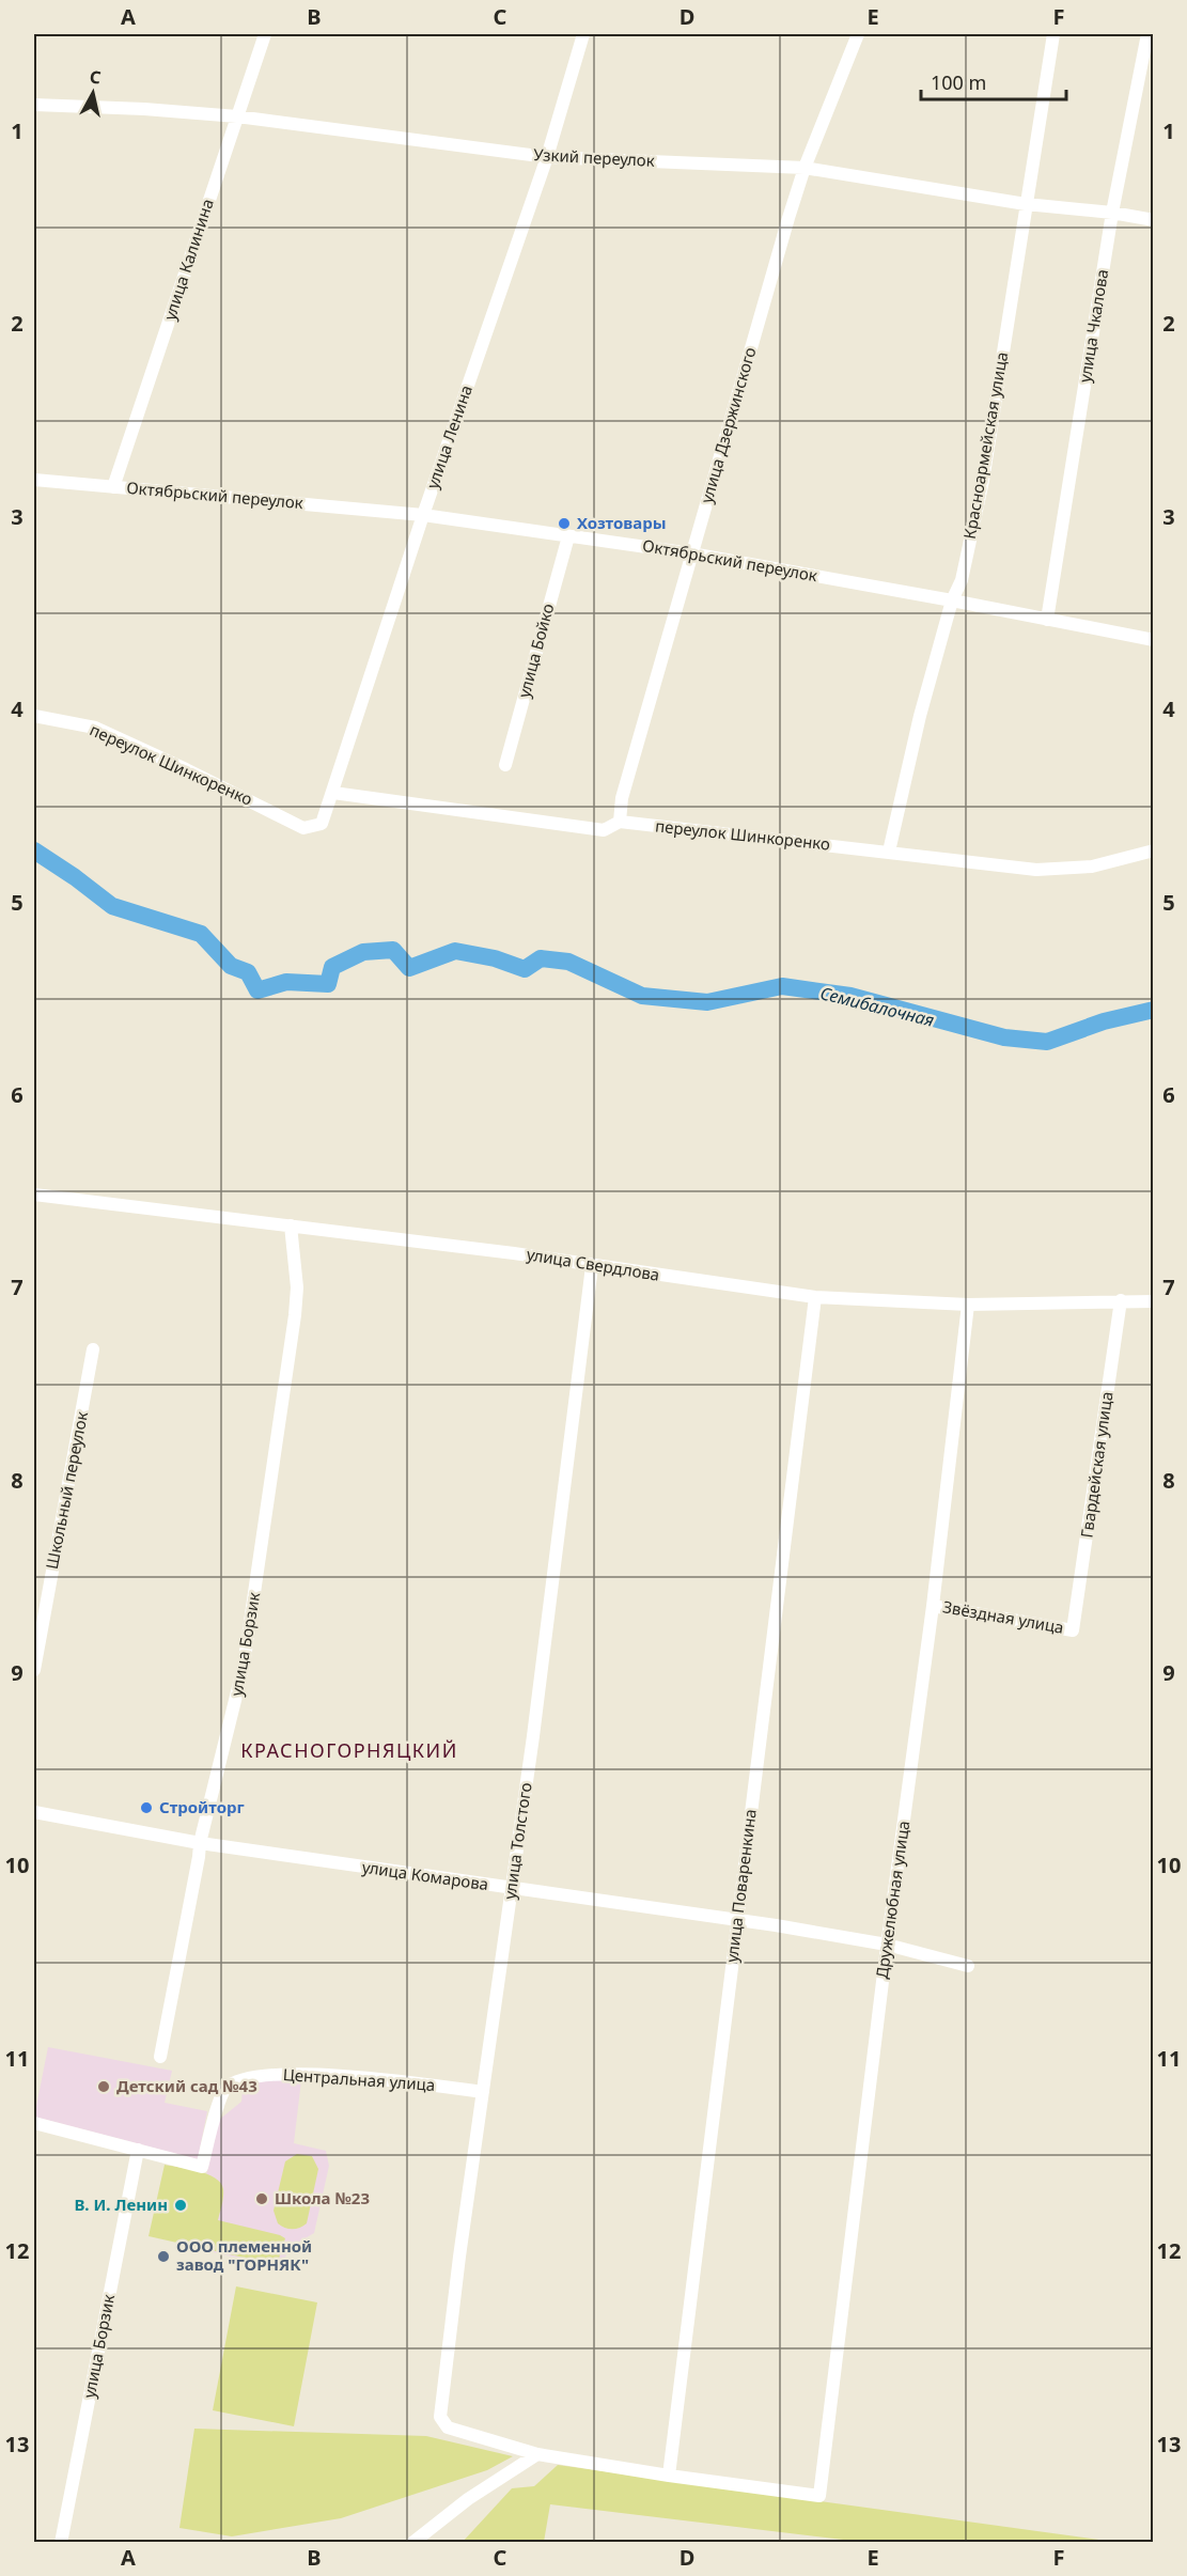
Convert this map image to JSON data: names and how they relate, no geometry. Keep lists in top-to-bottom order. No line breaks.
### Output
{"streets":{"street":["Узкий переулок","улица Калинина","улица Чкалова","улица Дзержинского","улица Ленина","Красноармейская улица","Октябрьский переулок","улица Бойко","переулок Шинкоренко","улица Свердлова","Гвардейская улица","Школьный переулок","Звёздная улица","улица Борзик","улица Толстого","улица Комарова","улица Поваренкина","Дружелюбная улица","Центральная улица"]},"crossings":[["Узкий переулок","улица Калинина"],["Узкий переулок","улица Чкалова"],["Узкий переулок","улица Дзержинского"],["Узкий переулок","улица Ленина"],["Узкий переулок","Красноармейская улица"],["улица Калинина","Октябрьский переулок"],["улица Чкалова","Октябрьский переулок"],["улица Дзержинского","Октябрьский переулок"],["улица Дзержинского","переулок Шинкоренко"],["улица Ленина","Октябрьский переулок"],["улица Ленина","переулок Шинкоренко"],["Красноармейская улица","Октябрьский переулок"],["Красноармейская улица","переулок Шинкоренко"],["Октябрьский переулок","улица Бойко"],["улица Свердлова","Гвардейская улица"],["улица Свердлова","улица Борзик"],["улица Свердлова","улица Толстого"],["улица Свердлова","улица Поваренкина"],["улица Свердлова","Дружелюбная улица"],["Гвардейская улица","Звёздная улица"],["Звёздная улица","Дружелюбная улица"],["улица Борзик","улица Комарова"],["улица Борзик","Центральная улица"],["улица Толстого","улица Комарова"],["улица Толстого","Центральная улица"],["улица Комарова","улица Поваренкина"],["улица Комарова","Дружелюбная улица"],["улица Поваренкина","Дружелюбная улица"]],"districts":["КРАСНОГОРНЯЦКИЙ"],"water":["Семибалочная"],"places":["Хозтовары","Стройторг","Детский сад №43","Школа №23","В. И. Ленин","ООО племенной завод \"ГОРНЯК\""],"scale_bar":"100 m","north":"top","grid":{"columns":["A","B","C","D","E","F"],"rows":["1","2","3","4","5","6","7","8","9","10","11","12","13"]}}
